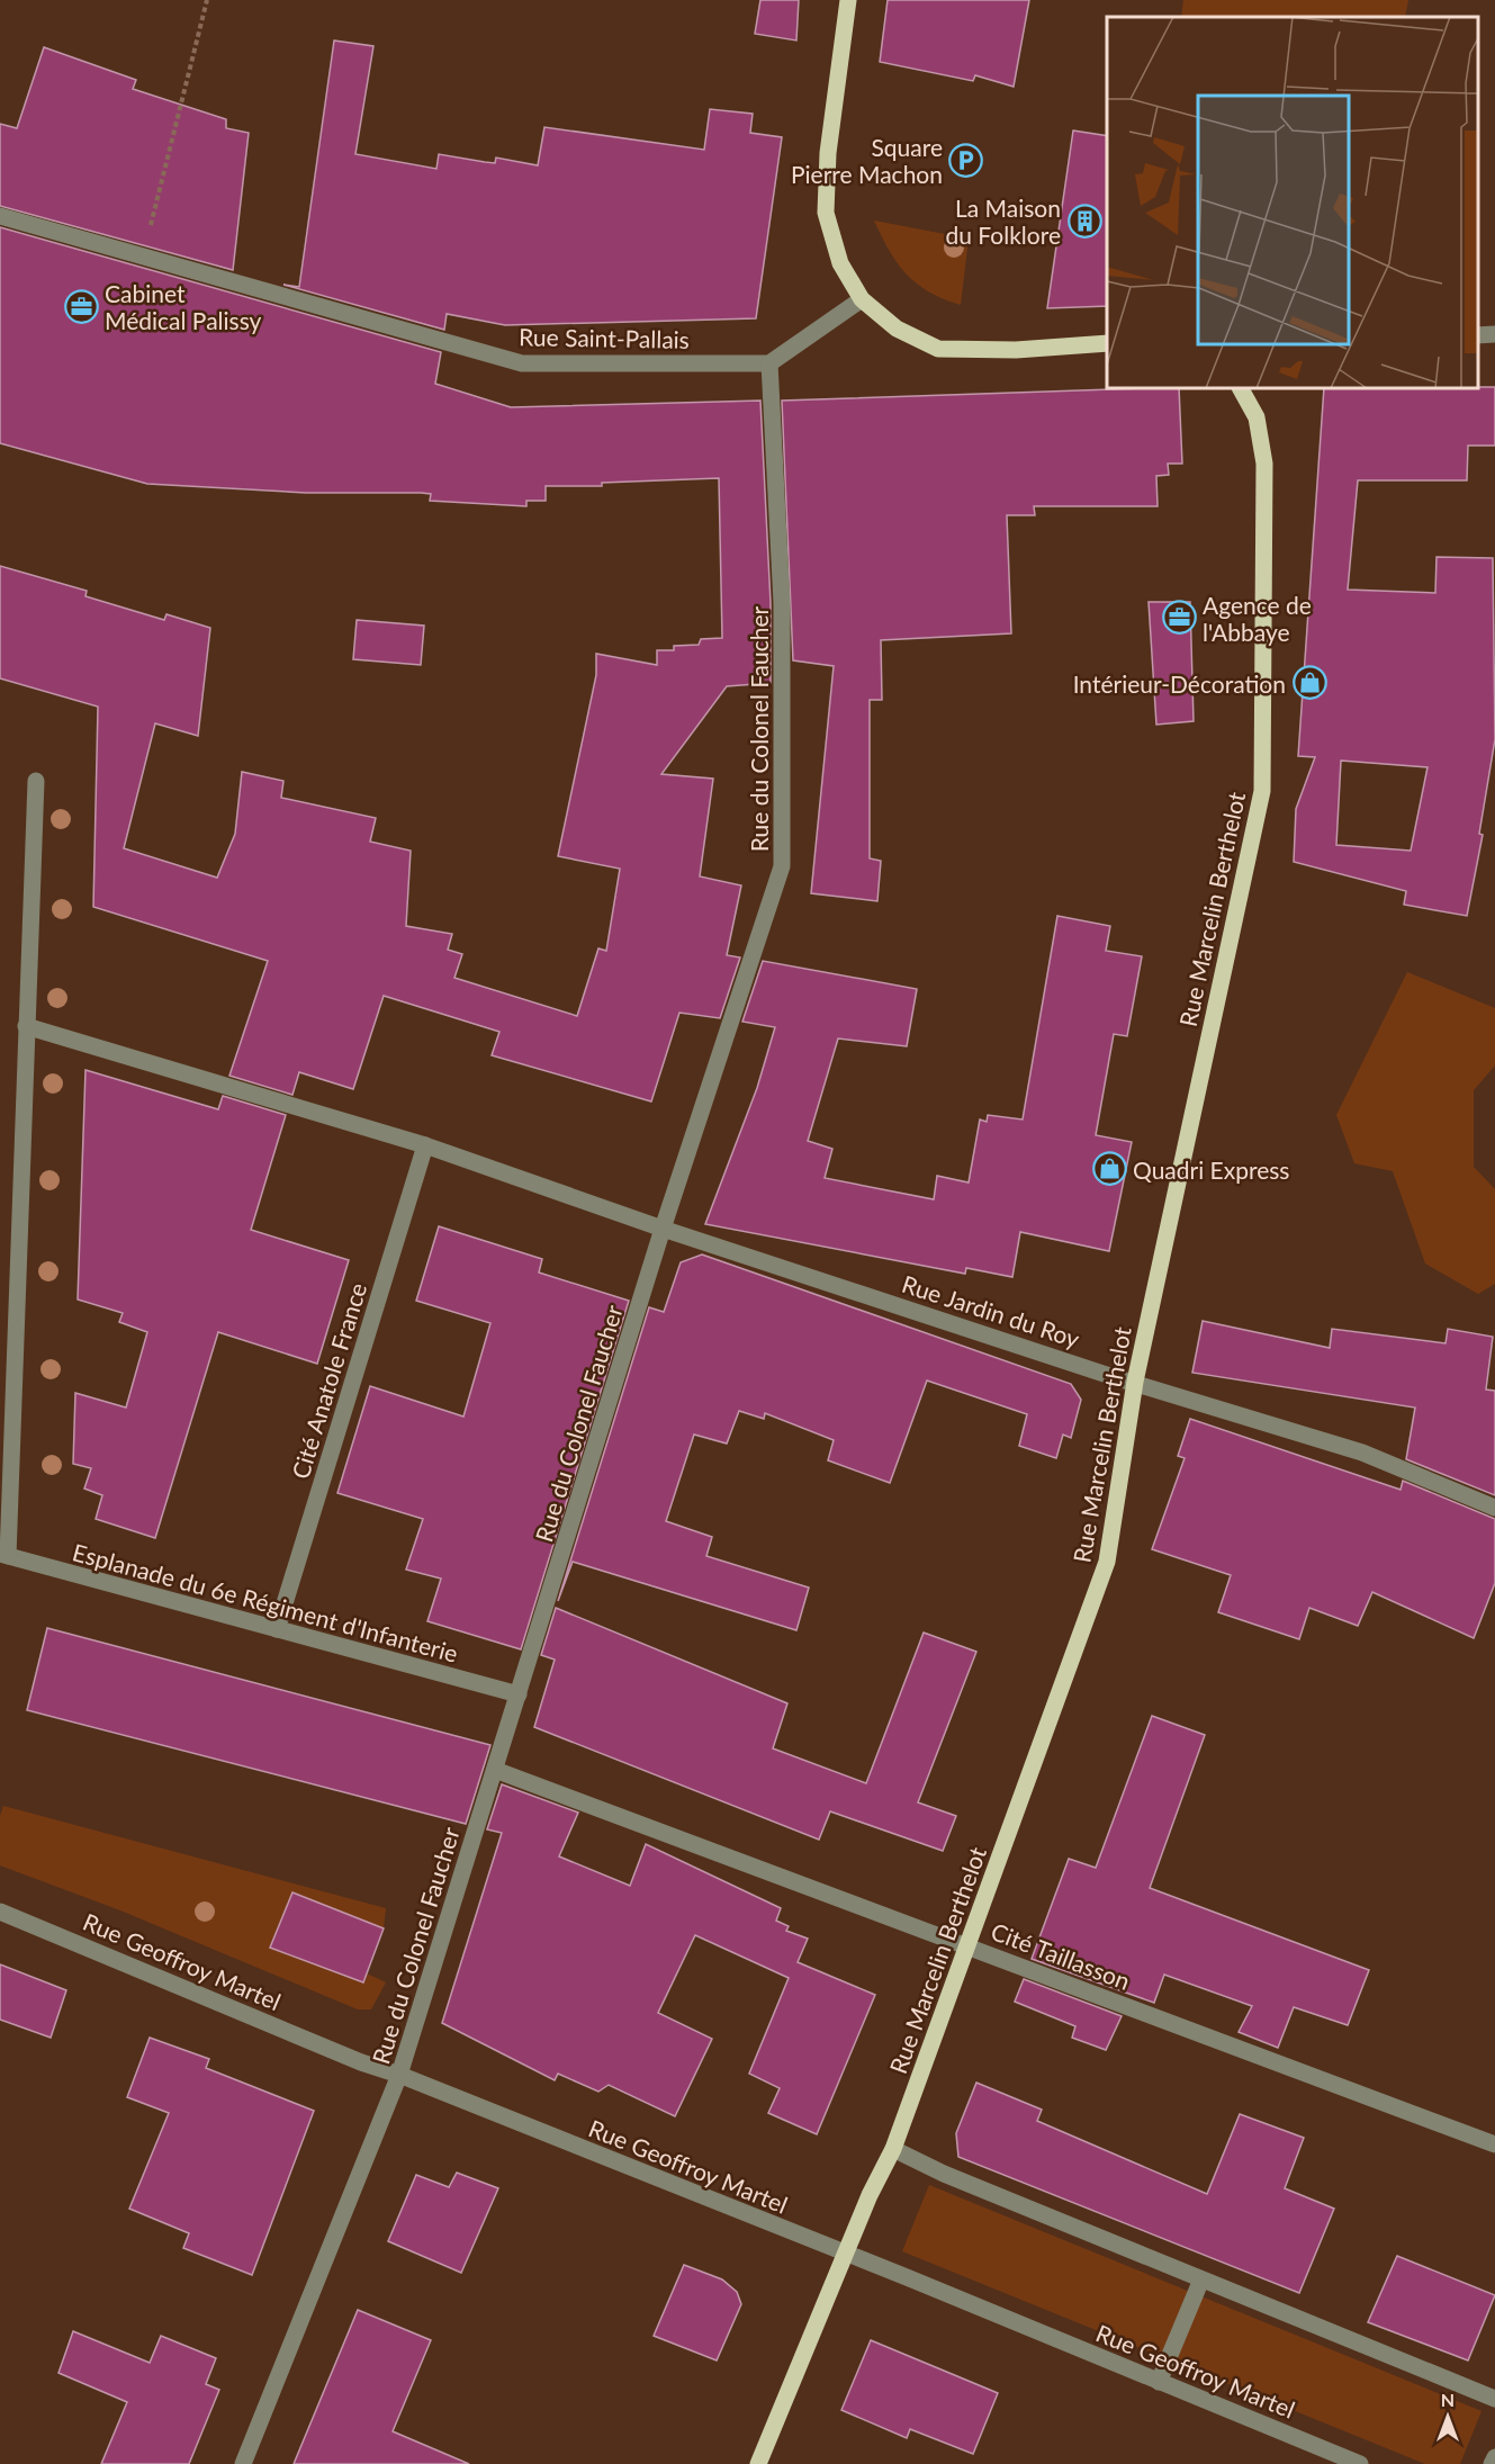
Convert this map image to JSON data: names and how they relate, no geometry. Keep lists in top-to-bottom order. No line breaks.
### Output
{"streets":{"main road":["Rue Marcelin Berthelot"],"street":["Rue Saint-Pallais","Rue du Colonel Faucher","Rue Jardin du Roy","Cité Anatole France","Esplanade du 6e Régiment d'Infanterie","Cité Taillasson","Rue Geoffroy Martel"]},"crossings":[["Rue Saint-Pallais","Rue du Colonel Faucher"],["Rue du Colonel Faucher","Rue Jardin du Roy"],["Rue du Colonel Faucher","Esplanade du 6e Régiment d'Infanterie"],["Rue du Colonel Faucher","Cité Taillasson"],["Rue du Colonel Faucher","Rue Geoffroy Martel"],["Rue Marcelin Berthelot","Rue Jardin du Roy"],["Rue Marcelin Berthelot","Cité Taillasson"],["Rue Marcelin Berthelot","Rue Geoffroy Martel"],["Cité Anatole France","Esplanade du 6e Régiment d'Infanterie"]],"places":{"parking":["Square Pierre Machon"],"building":["La Maison du Folklore"],"office":["Cabinet Médical Palissy","Agence de l'Abbaye"],"shop":["Intérieur-Décoration","Quadri Express"]},"north":"top"}
